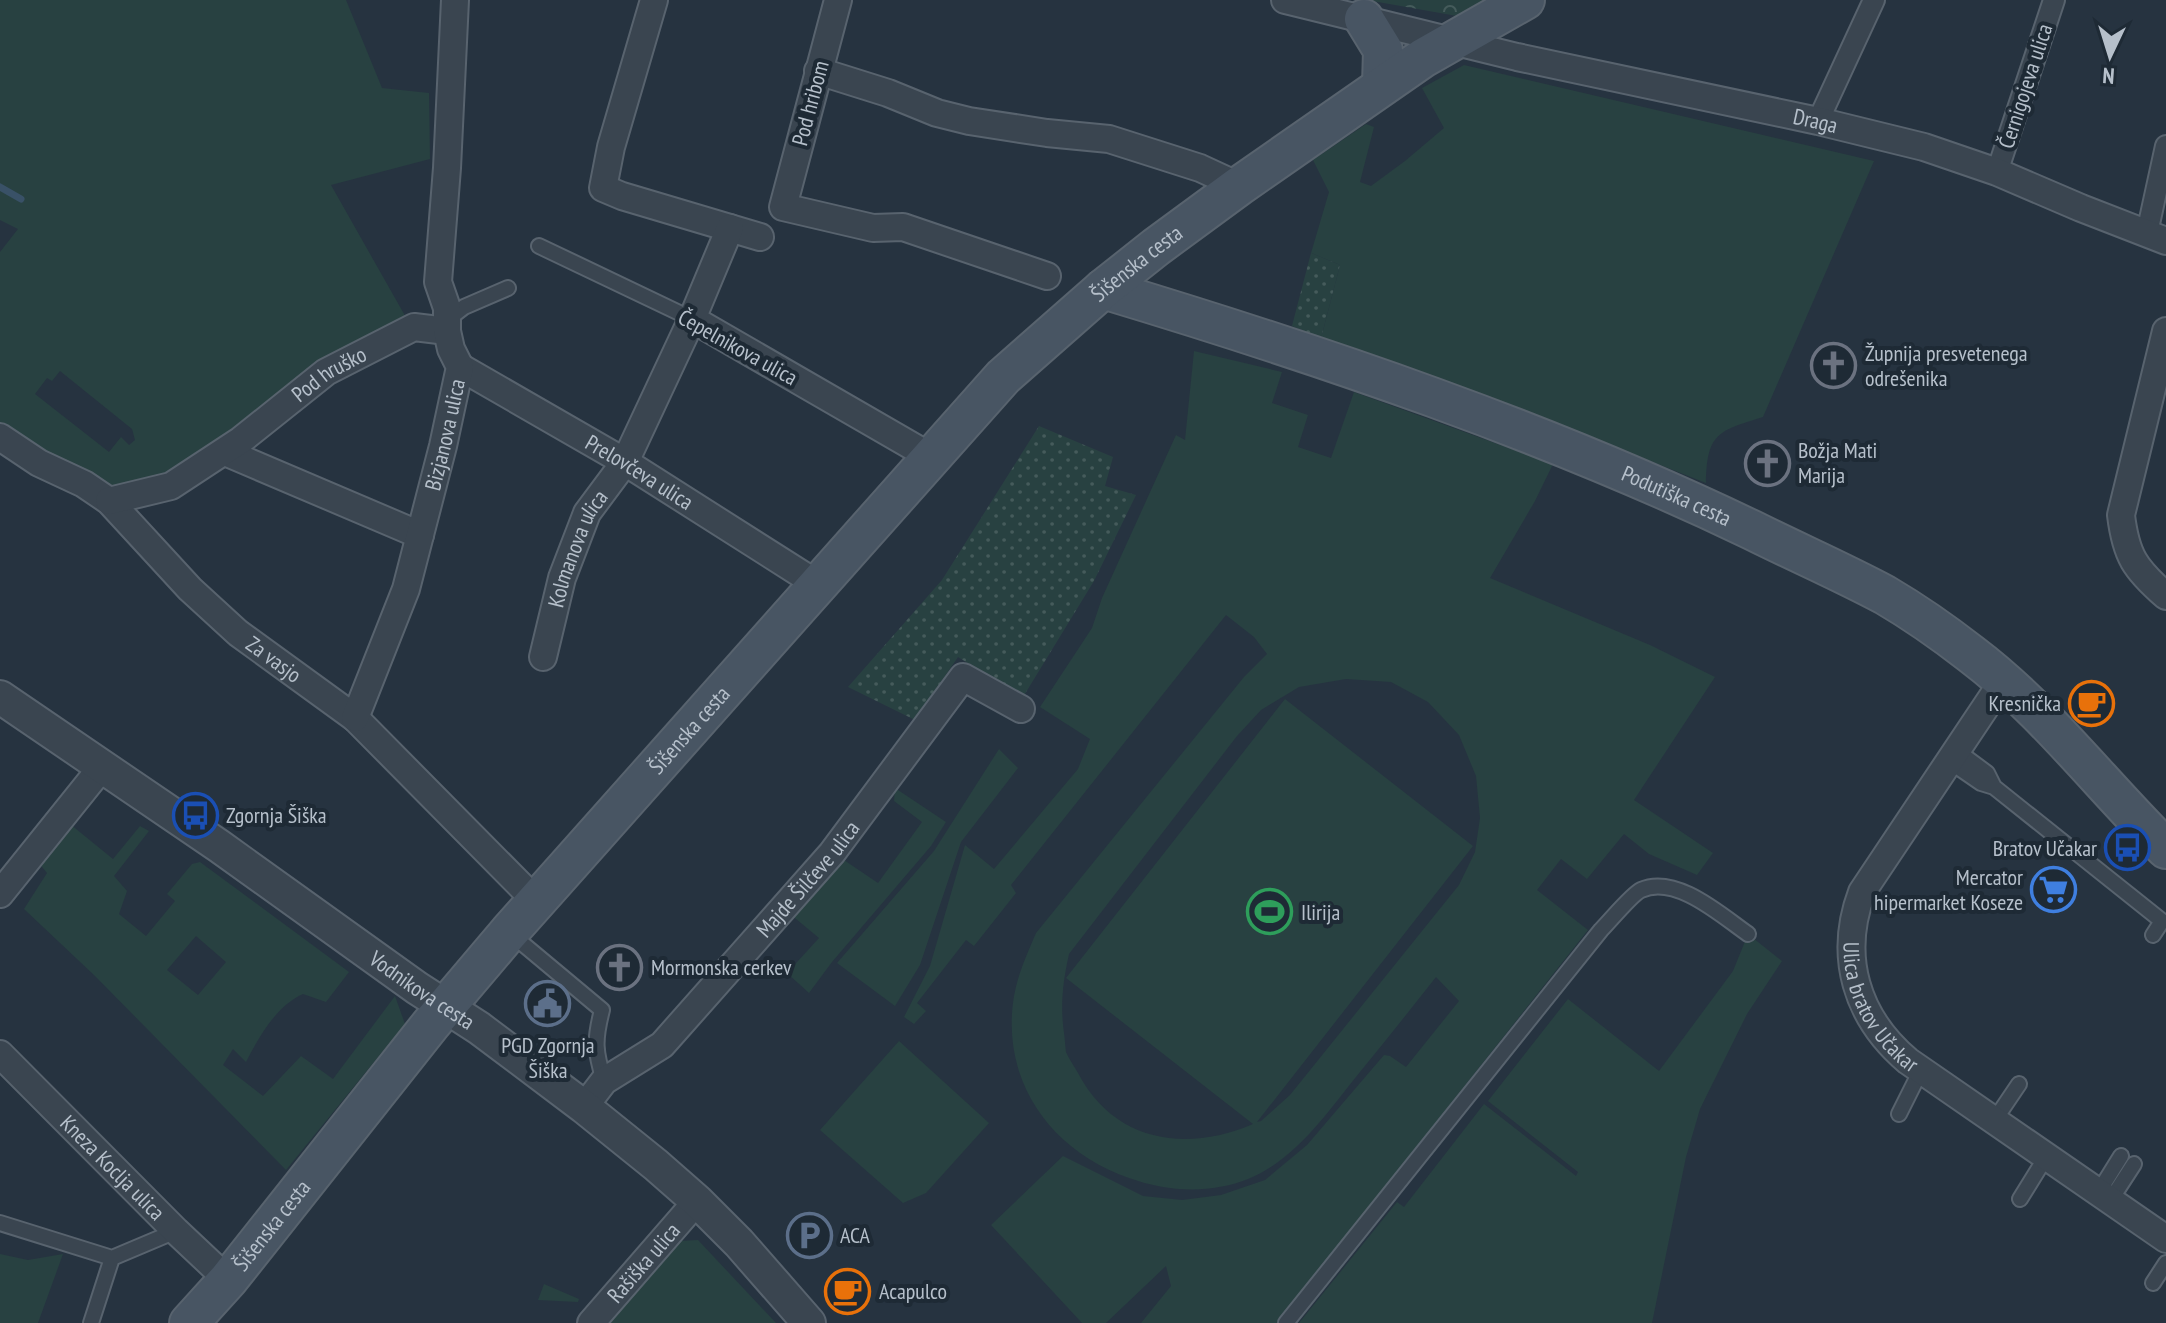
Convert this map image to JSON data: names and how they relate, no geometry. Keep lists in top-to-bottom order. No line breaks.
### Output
{"streets":{"main road":["Šišenska cesta","Podutiška cesta"],"street":["Černigojeva ulica","Pod hribom","Draga","Čepelnikova ulica","Pod hruško","Bizjanova ulica","Prelovčeva ulica","Kolmanova ulica","Za vasjo","Majde Šilčeve ulica","Vodnikova cesta","Ulica bratov Učakar","Kneza Koclja ulica","Rašiška ulica"]},"crossings":[["Černigojeva ulica","Draga"],["Draga","Šišenska cesta"],["Šišenska cesta","Čepelnikova ulica"],["Šišenska cesta","Prelovčeva ulica"],["Šišenska cesta","Podutiška cesta"],["Šišenska cesta","Za vasjo"],["Šišenska cesta","Vodnikova cesta"],["Šišenska cesta","Kneza Koclja ulica"],["Čepelnikova ulica","Kolmanova ulica"],["Pod hruško","Bizjanova ulica"],["Pod hruško","Za vasjo"],["Bizjanova ulica","Prelovčeva ulica"],["Bizjanova ulica","Za vasjo"],["Prelovčeva ulica","Kolmanova ulica"],["Podutiška cesta","Ulica bratov Učakar"],["Majde Šilčeve ulica","Vodnikova cesta"],["Vodnikova cesta","Rašiška ulica"]],"places":{"church":["Župnija presvetenega odrešenika","Božja Mati Marija","Mormonska cerkev"],"cafe":["Kresnička","Acapulco"],"bus stop":["Zgornja Šiška","Bratov Učakar"],"supermarket":["Mercator hipermarket Koseze"],"sports":["Ilirija"],"public building":["PGD Zgornja Šiška"],"parking":["ACA"]},"north":"bottom"}
